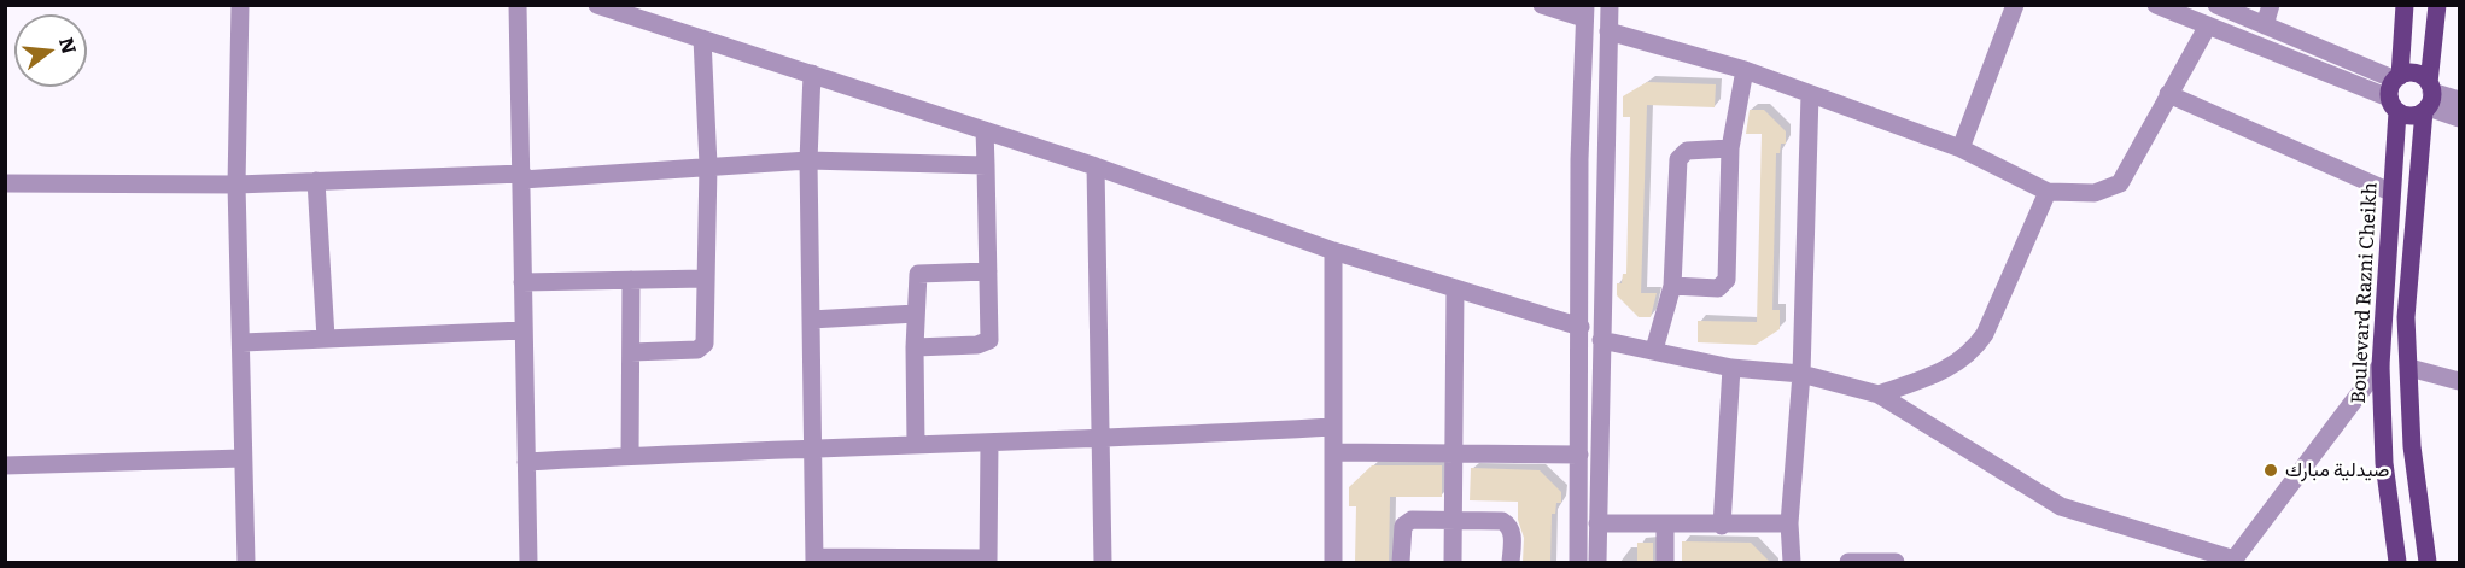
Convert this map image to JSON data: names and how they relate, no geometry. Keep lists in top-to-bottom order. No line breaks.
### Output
{"streets":{"main road":["Boulevard Razni Cheikh"]},"places":["صيدلية مبارك"],"north":"right"}
